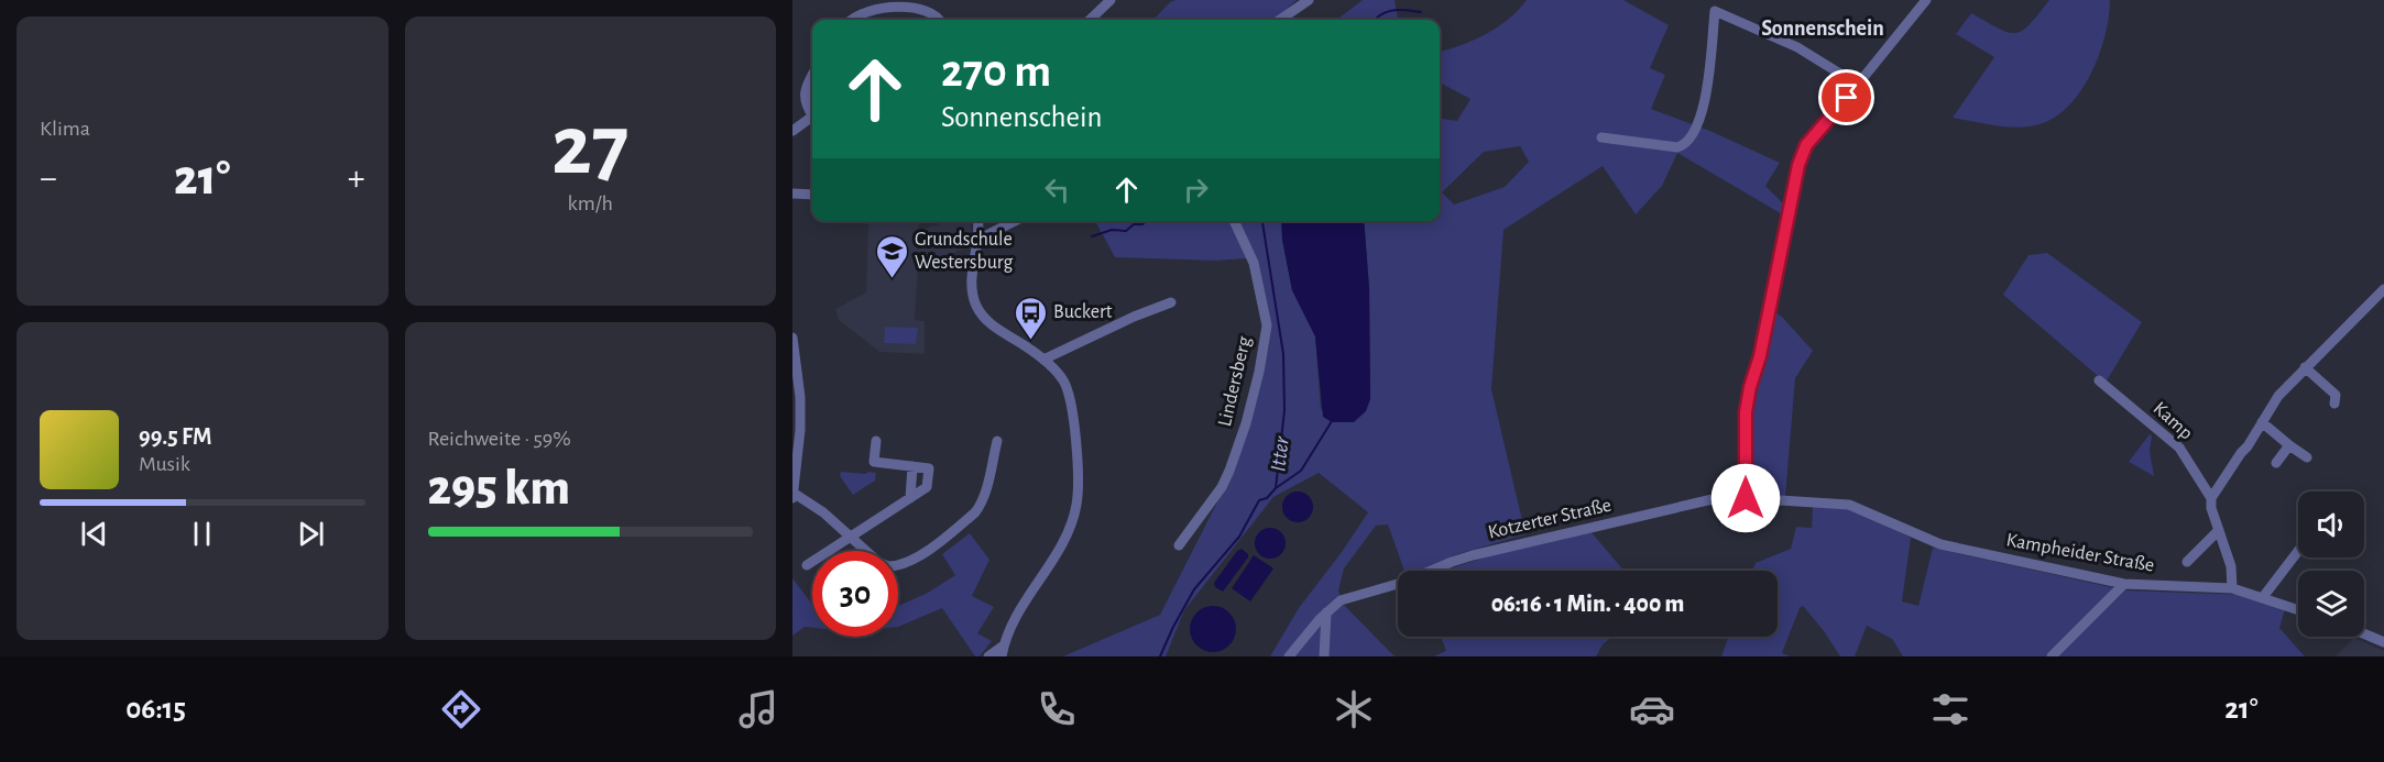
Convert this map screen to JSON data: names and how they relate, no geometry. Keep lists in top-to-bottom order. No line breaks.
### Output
{"streets":{"street":["Lindersberg","Kamp","Kotzerter Straße","Kampheider Straße"]},"crossings":[["Kamp","Kampheider Straße"],["Kotzerter Straße","Kampheider Straße"]],"districts":["Sonnenschein"],"water":["Itter"],"places":{"school or university":["Grundschule Westersburg"],"bus stop":["Buckert"]},"page":{"tile":["Klima",["27","km/h"],["Reichweite · 59%","295 km"]],"turn":["270 m","Sonnenschein"],"heat":["−","21°","+"],"song":["99.5 FM","Musik"],"limit":"30","trip":"06:16 · 1 Min. · 400 m","tabs":["06:15","21°"]}}
